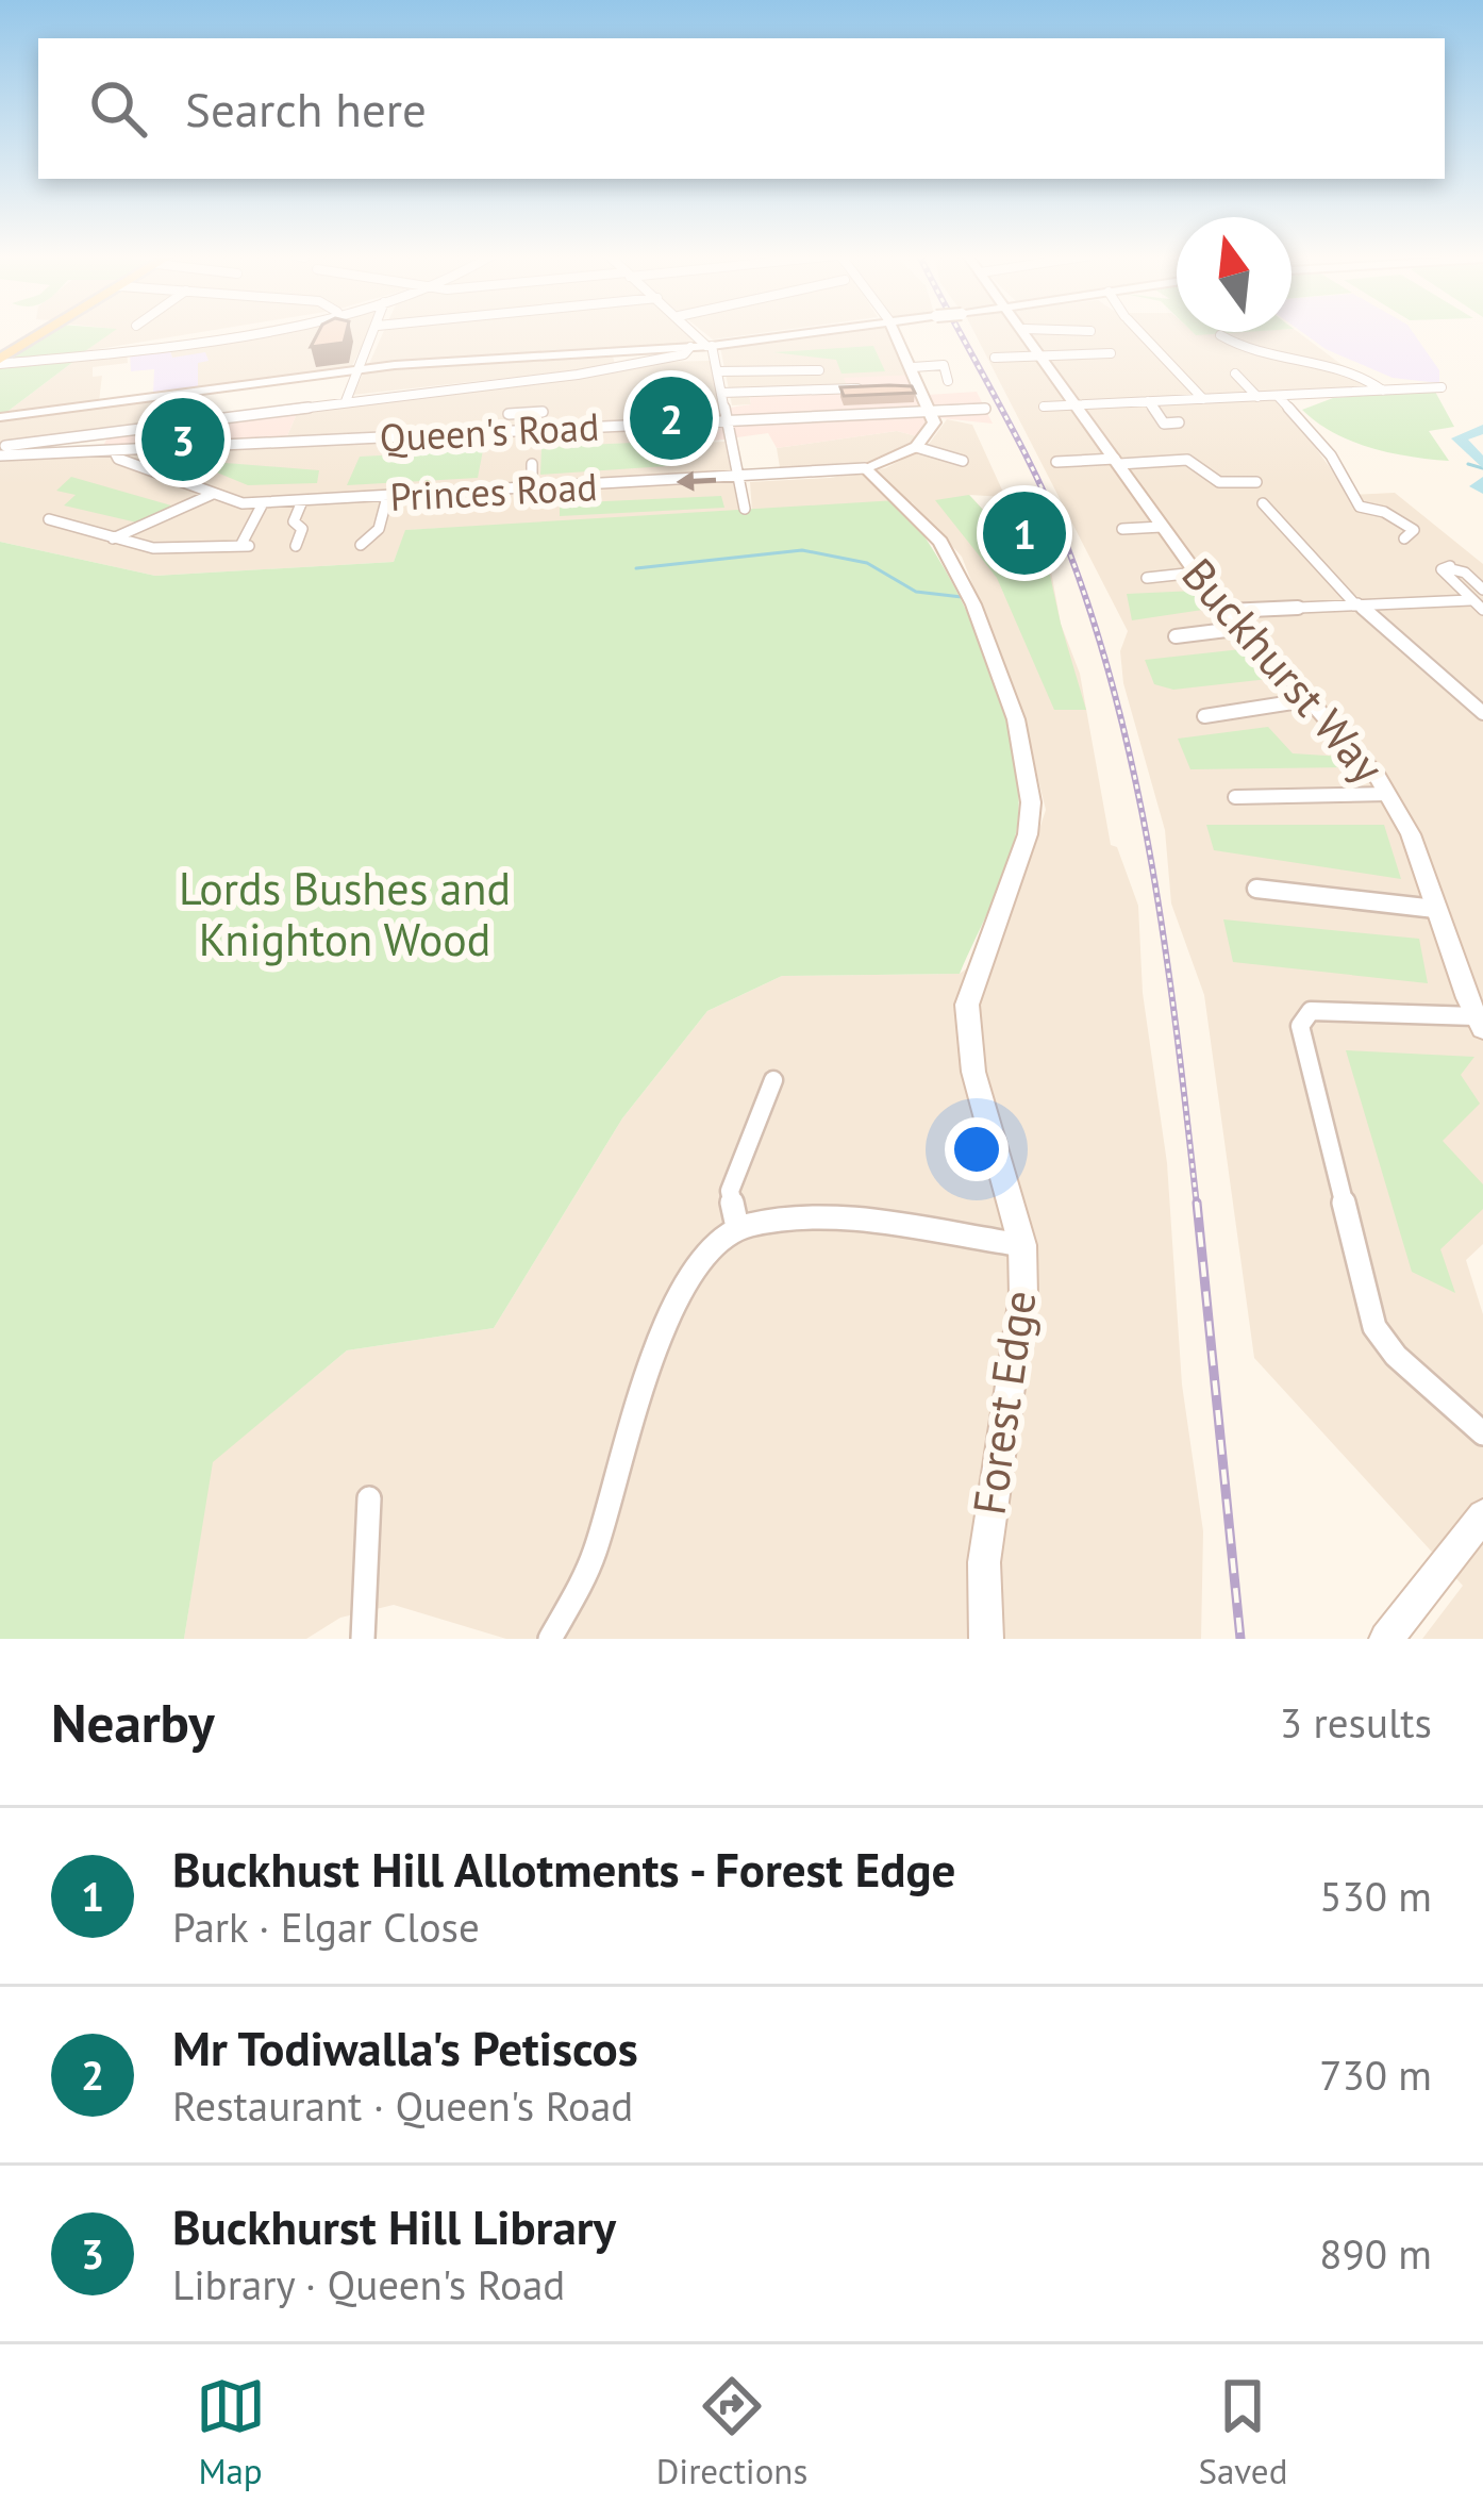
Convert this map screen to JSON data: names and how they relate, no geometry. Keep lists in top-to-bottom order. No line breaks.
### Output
{"streets":{"street":["Queen's Road","Princes Road","Buckhurst Way","Forest Edge"]},"crossings":[["Queen's Road","Princes Road"],["Princes Road","Forest Edge"]],"parks":["Lords Bushes and Knighton Wood"],"north":"top","page":{"search":"Search here","pins":["2","3","1"],"heading":["Nearby","3 results"],"list":[{"mark":"1","name":"Buckhust Hill Allotments - Forest Edge","note":"Park · Elgar Close","value":"530 m"},{"mark":"2","name":"Mr Todiwalla's Petiscos","note":"Restaurant · Queen's Road","value":"730 m"},{"mark":"3","name":"Buckhurst Hill Library","note":"Library · Queen's Road","value":"890 m"}],"nav":["Map","Directions","Saved"]}}
